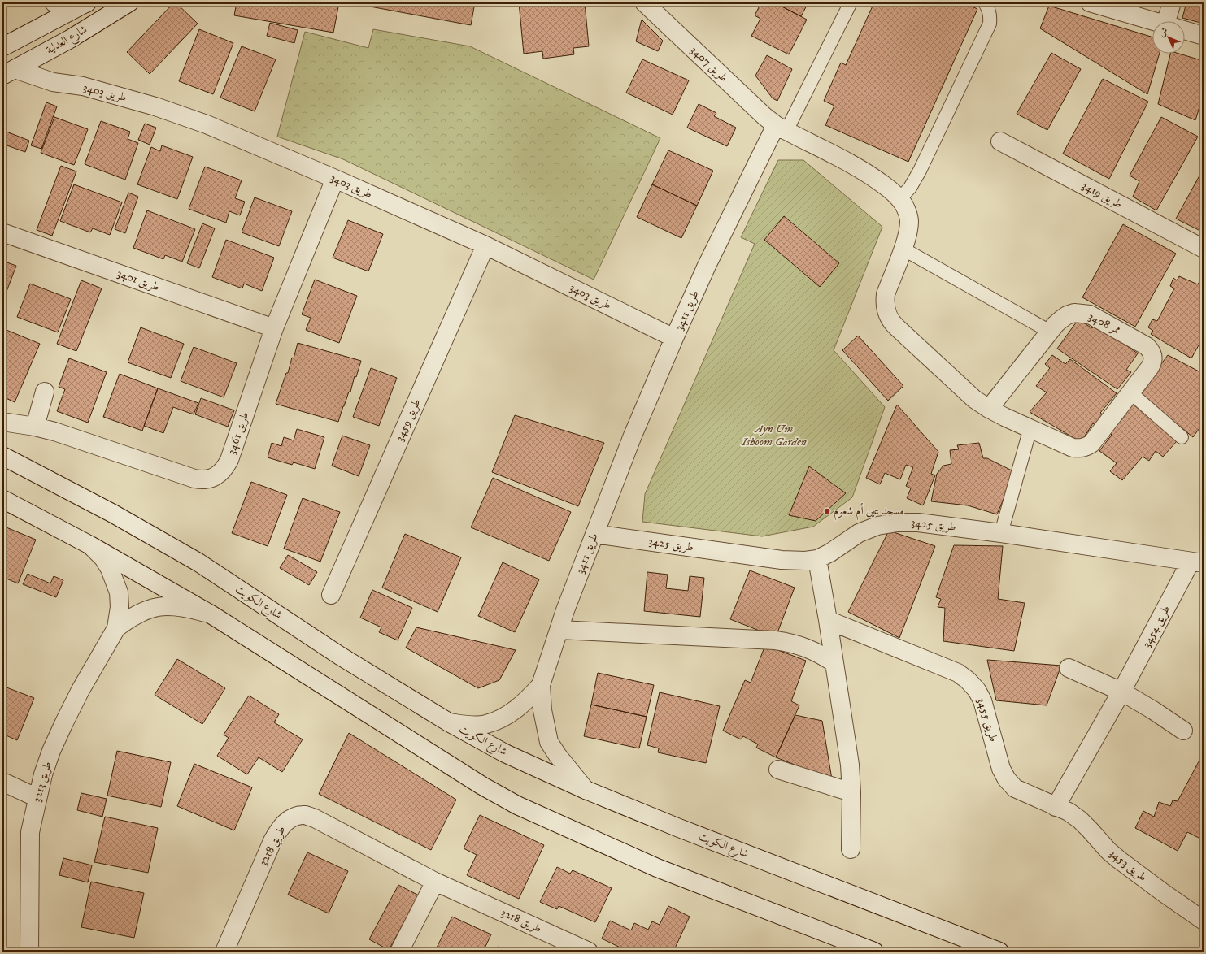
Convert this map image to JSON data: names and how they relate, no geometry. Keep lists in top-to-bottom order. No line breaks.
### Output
{"streets":{"street":["شارع العدلية","طريق 3407","طريق 3403","طريق 3419","طريق 3401","طريق 3411","ممر 3408","طريق 3459","طريق 3461","طريق 3425","شارع الكويت","طريق 3454","طريق 3455","طريق 3213","طريق 3218","طريق 3453"]},"crossings":[["شارع العدلية","طريق 3403"],["طريق 3407","طريق 3411"],["طريق 3403","طريق 3411"],["طريق 3403","طريق 3459"],["طريق 3403","طريق 3461"],["طريق 3401","طريق 3461"],["طريق 3411","طريق 3425"],["طريق 3411","شارع الكويت"],["طريق 3425","طريق 3454"],["طريق 3454","طريق 3455"],["طريق 3454","طريق 3453"],["طريق 3455","طريق 3453"]],"parks":["Ayn Um Ishoom Garden"],"places":["مسجد عين أم شعوم"],"north":"top left"}
